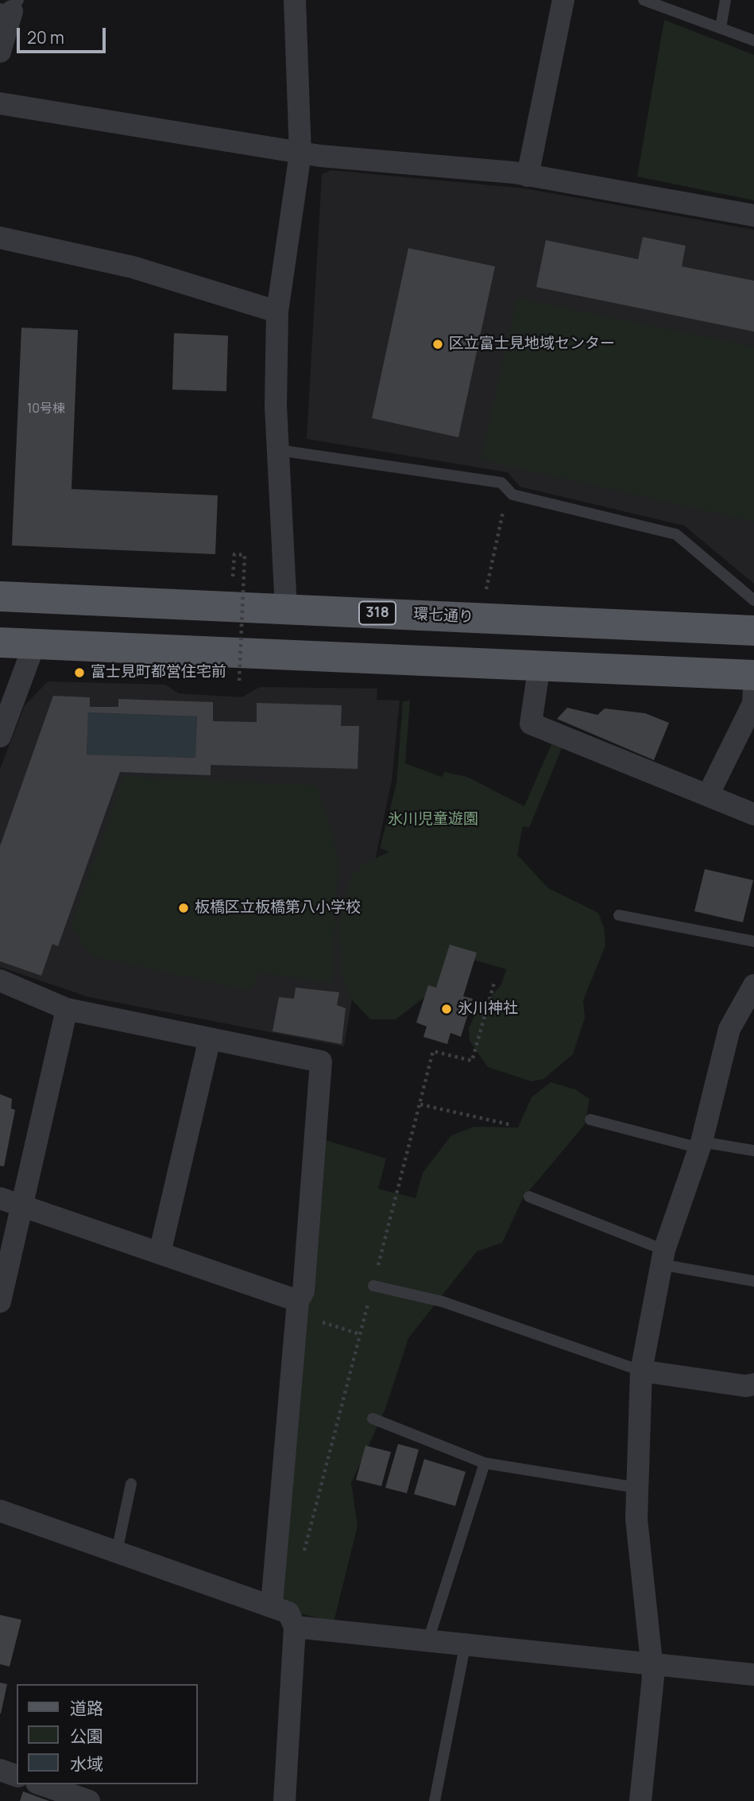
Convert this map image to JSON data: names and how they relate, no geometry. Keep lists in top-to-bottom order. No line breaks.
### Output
{"streets":{"main road":["318","環七通り"]},"parks":["氷川児童遊園"],"places":["区立富士見地域センター","富士見町都営住宅前","板橋区立板橋第八小学校","氷川神社"],"house_numbers":["10号棟"],"legend":["道路","公園","水域"],"scale_bar":"20 m"}
